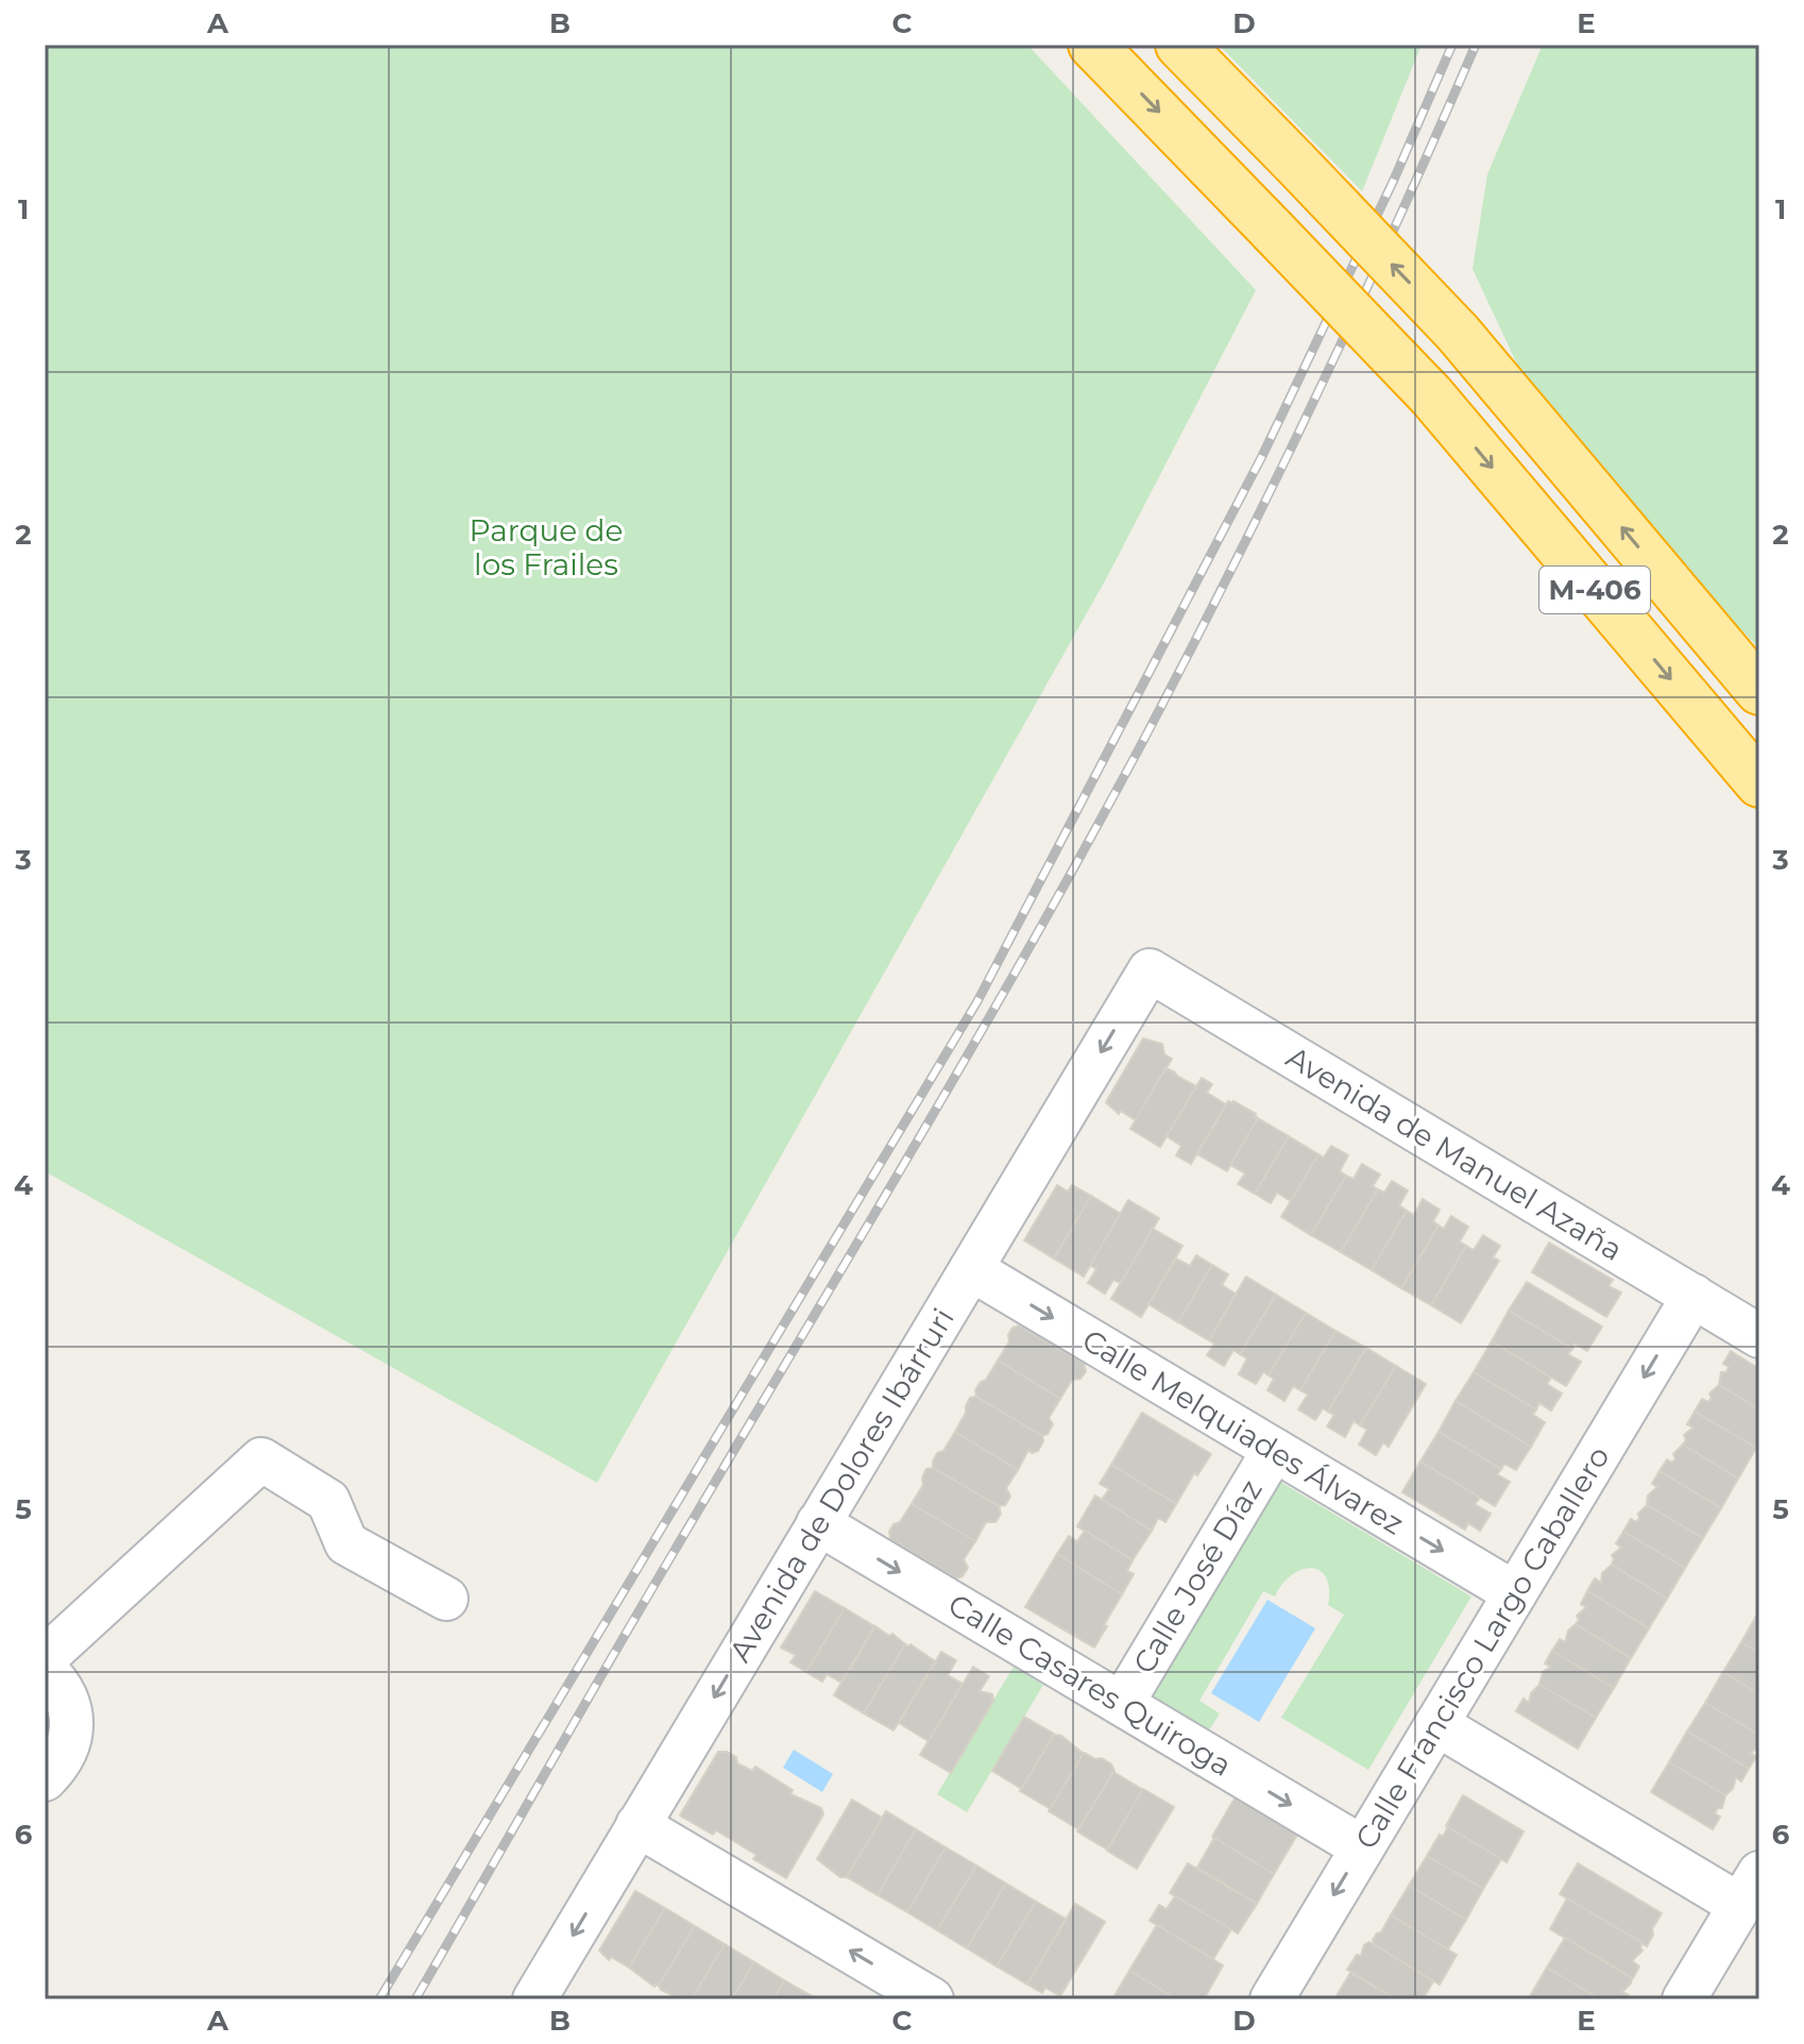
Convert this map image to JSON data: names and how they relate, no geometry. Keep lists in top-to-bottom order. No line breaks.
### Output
{"streets":{"highway":["M-406"],"street":["Avenida de Manuel Azaña","Calle Melquiades Álvarez","Avenida de Dolores Ibárruri","Calle José Díaz","Calle Francisco Largo Caballero","Calle Casares Quiroga"]},"crossings":[["Avenida de Manuel Azaña","Avenida de Dolores Ibárruri"],["Avenida de Manuel Azaña","Calle Francisco Largo Caballero"],["Calle Melquiades Álvarez","Avenida de Dolores Ibárruri"],["Calle Melquiades Álvarez","Calle José Díaz"],["Calle Melquiades Álvarez","Calle Francisco Largo Caballero"],["Avenida de Dolores Ibárruri","Calle Casares Quiroga"],["Calle José Díaz","Calle Casares Quiroga"],["Calle Francisco Largo Caballero","Calle Casares Quiroga"]],"one_way":["Calle Melquiades Álvarez","Avenida de Dolores Ibárruri","Calle Francisco Largo Caballero"],"parks":["Parque de los Frailes"],"grid":{"columns":["A","B","C","D","E"],"rows":["1","2","3","4","5","6"]}}
